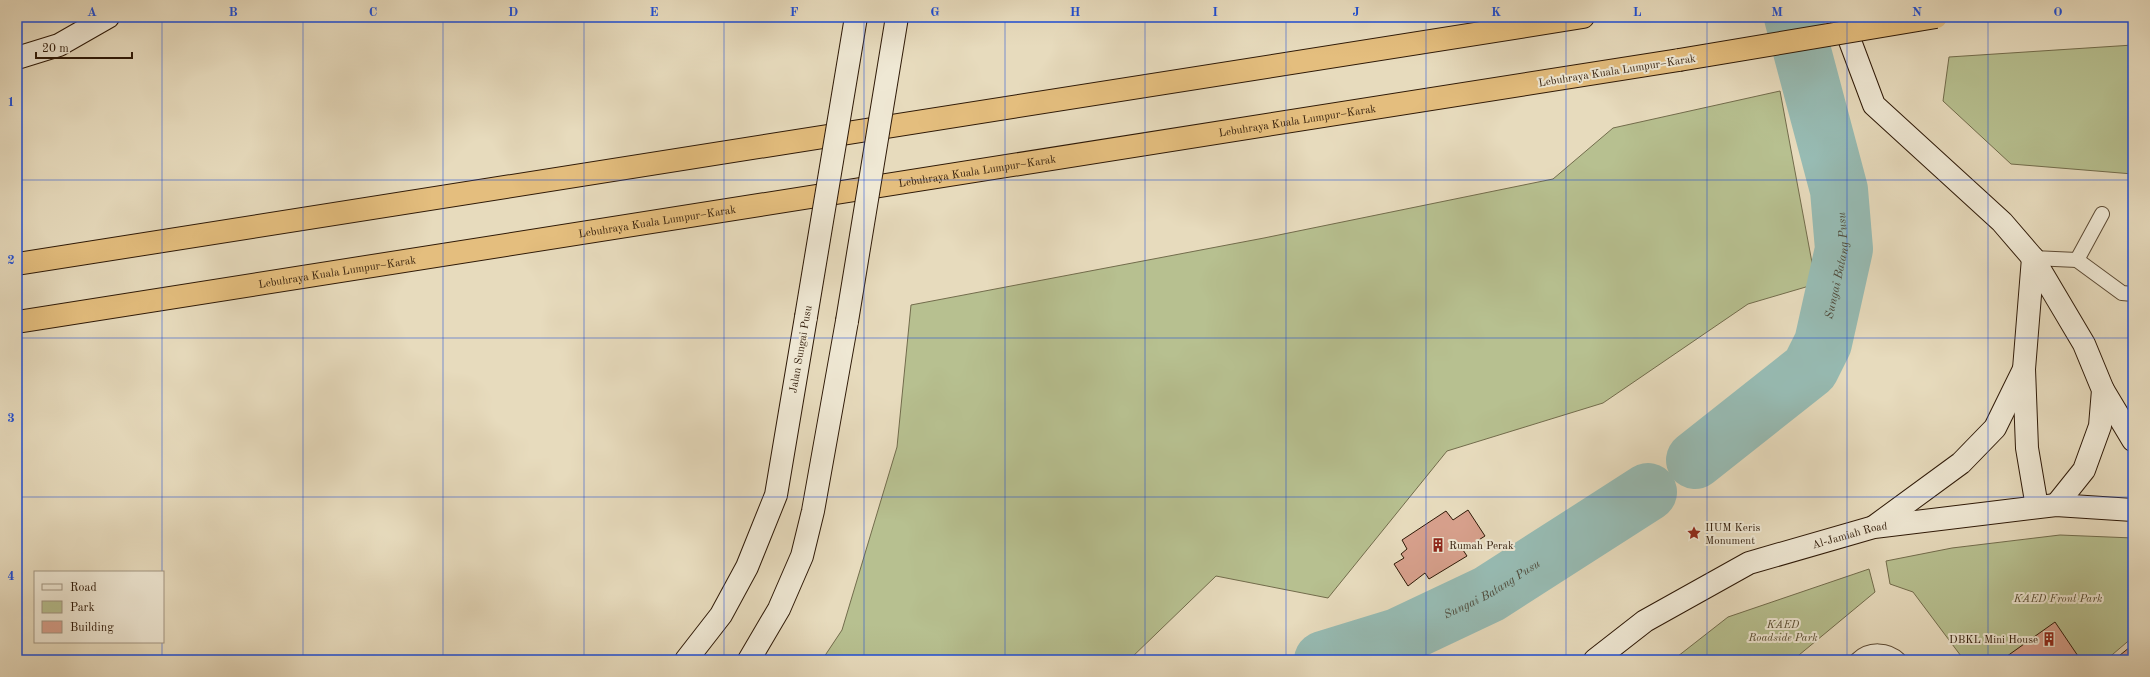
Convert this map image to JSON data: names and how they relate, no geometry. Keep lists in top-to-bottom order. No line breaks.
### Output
{"streets":{"highway":["Lebuhraya Kuala Lumpur–Karak"],"street":["Jalan Sungai Pusu","Al-Jamiah Road"]},"water":["Sungai Batang Pusu"],"parks":["KAED Front Park","KAED Roadside Park"],"places":{"place":["IIUM Keris Monument"],"building":["Rumah Perak","DBKL Mini House"]},"legend":["Road","Park","Building"],"scale_bar":"20 m","grid":{"columns":["A","B","C","D","E","F","G","H","I","J","K","L","M","N","O"],"rows":["1","2","3","4"]}}
